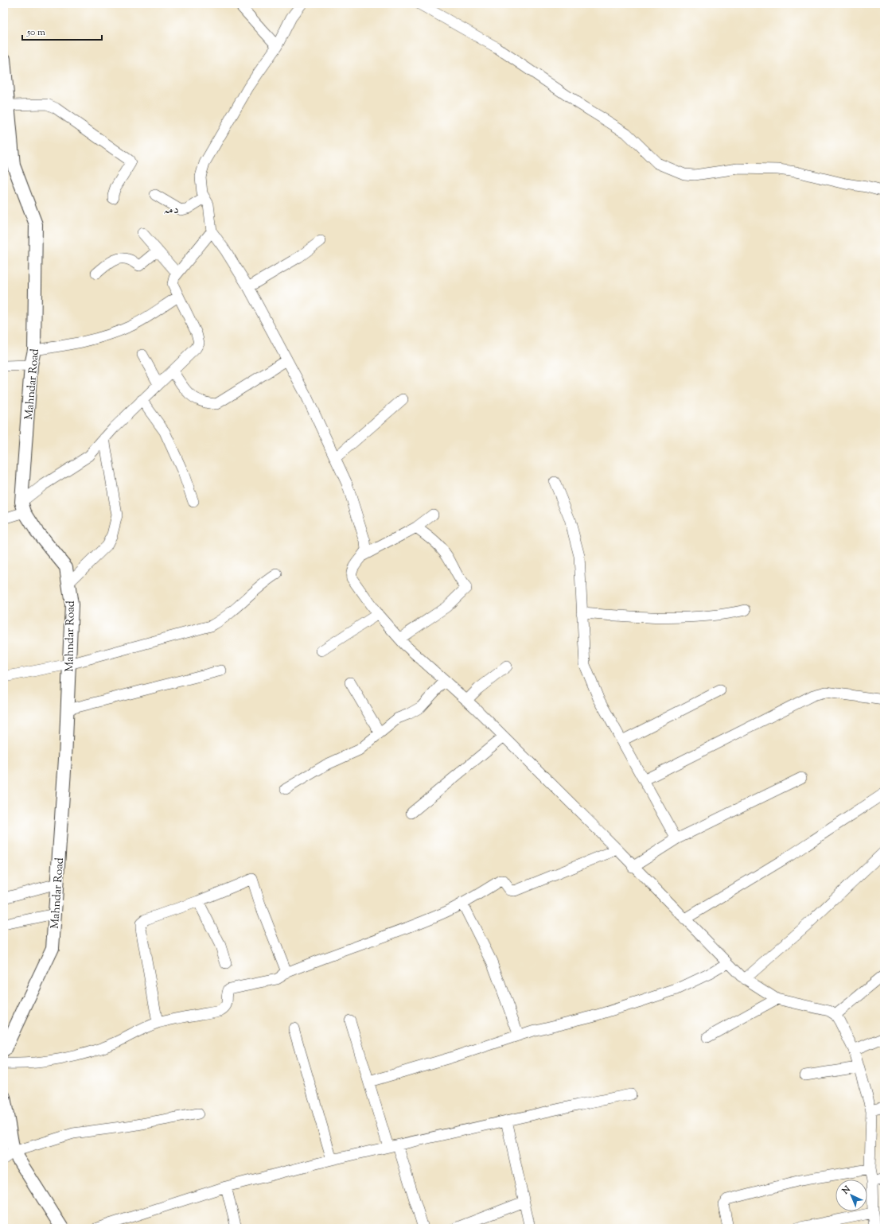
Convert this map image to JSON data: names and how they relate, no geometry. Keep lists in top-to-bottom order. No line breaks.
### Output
{"streets":{"street":["Mahndar Road"]},"districts":["دمہ"],"scale_bar":"50 m","north":"top left"}
